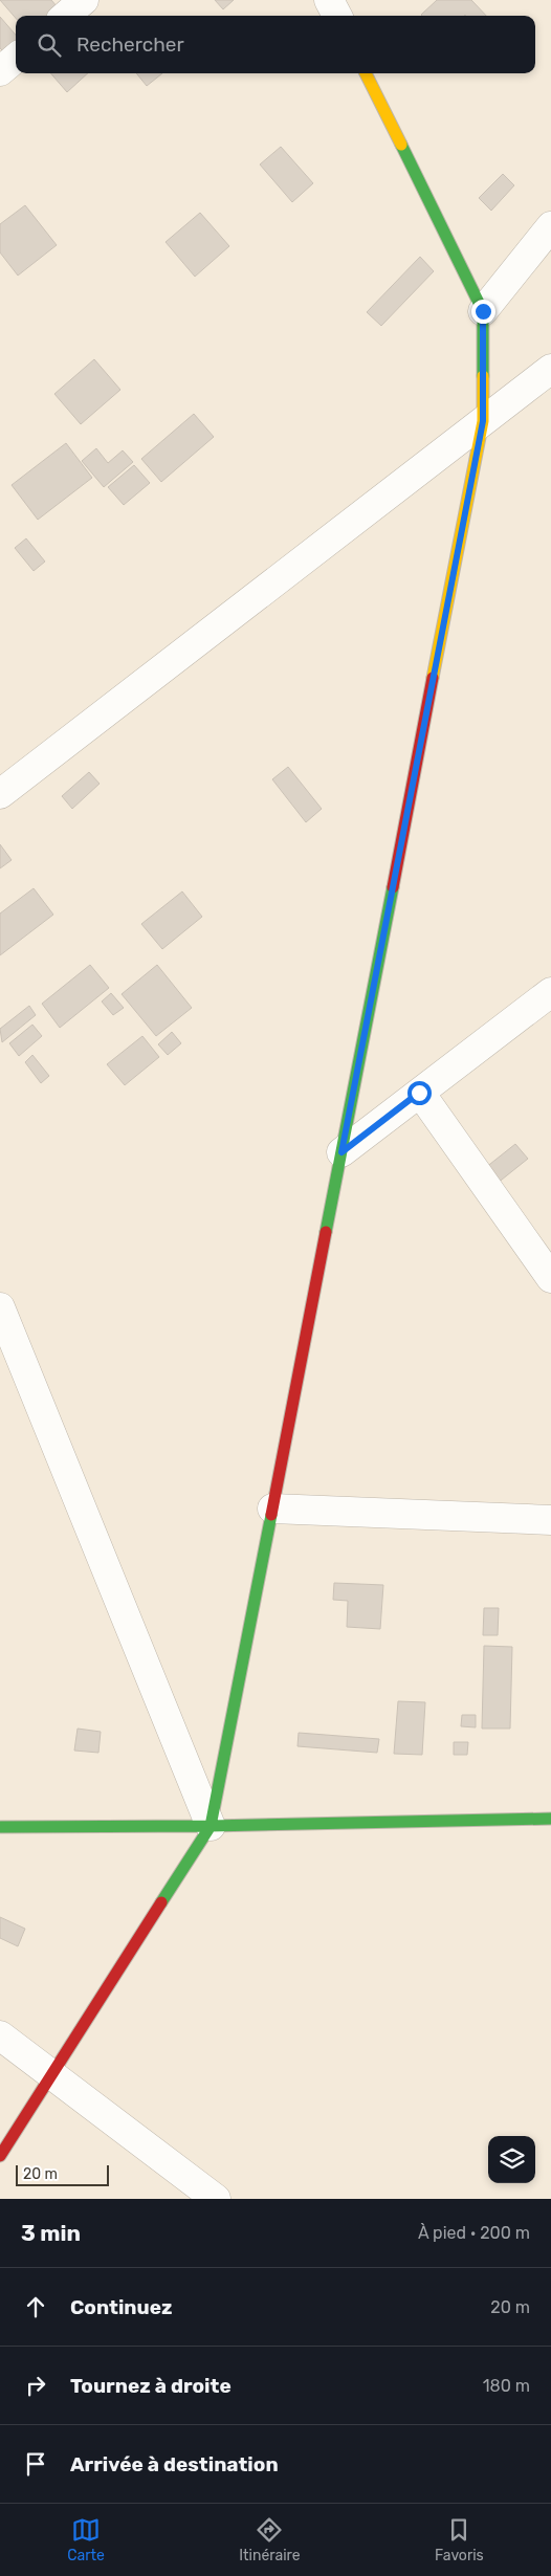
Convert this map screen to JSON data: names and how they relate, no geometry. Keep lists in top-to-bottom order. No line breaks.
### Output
{"scale_bar":"20 m","page":{"search":"Rechercher","scale":"20 m","heading":["3 min","À pied · 200 m"],"list":[["Continuez","20 m"],["Tournez à droite","180 m"],"Arrivée à destination"],"nav":["Carte","Itinéraire","Favoris"]}}
